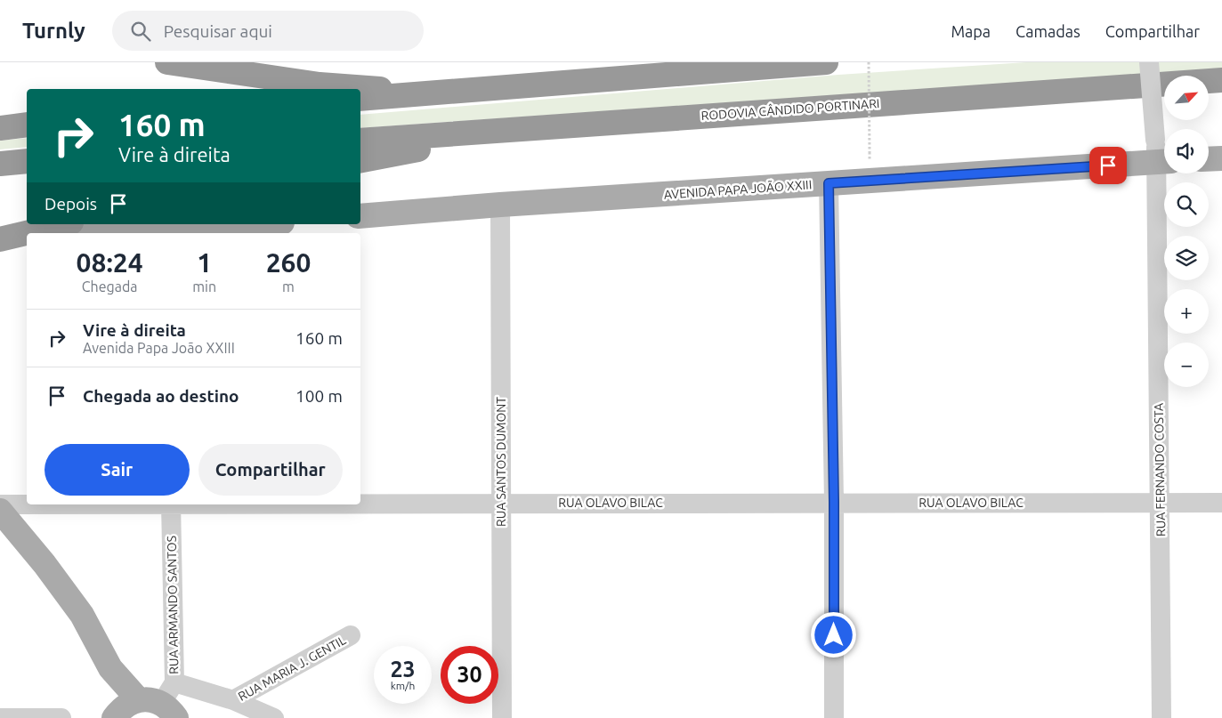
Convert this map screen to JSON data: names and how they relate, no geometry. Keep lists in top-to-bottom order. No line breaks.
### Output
{"streets":{"highway":["RODOVIA CÂNDIDO PORTINARI"],"main road":["AVENIDA PAPA JOÃO XXIII"],"street":["RUA SANTOS DUMONT","RUA FERNANDO COSTA","RUA OLAVO BILAC","RUA ARMANDO SANTOS","RUA MARIA J. GENTIL"]},"crossings":[["AVENIDA PAPA JOÃO XXIII","RUA SANTOS DUMONT"],["AVENIDA PAPA JOÃO XXIII","RUA FERNANDO COSTA"],["RUA SANTOS DUMONT","RUA OLAVO BILAC"],["RUA FERNANDO COSTA","RUA OLAVO BILAC"]],"north":"top right","page":{"header":"Turnly","search":"Pesquisar aqui","nav":["Mapa","Camadas","Compartilhar"],"map_buttons":["+","−"],"turn":["160 m","Vire à direita"],"then":"Depois","eta":["08:24","Chegada","1","min","260","m"],"list":[{"name":"Vire à direita","note":"Avenida Papa João XXIII","value":"160 m"},{"name":"Chegada ao destino","value":"100 m"}],"buttons":["Sair","Compartilhar"],"speed":"23 km/h","limit":"30"}}
